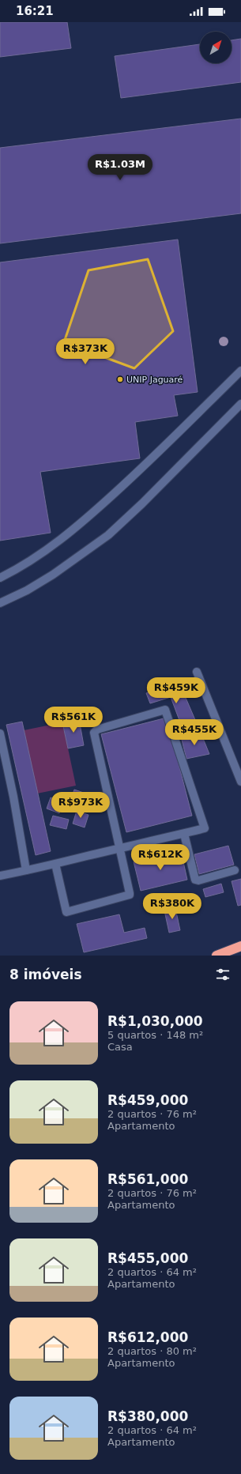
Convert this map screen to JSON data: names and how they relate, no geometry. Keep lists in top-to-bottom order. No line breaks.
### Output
{"places":["UNIP Jaguaré"],"north":"top right","page":{"status":"16:21","price":["R$1.03M","R$373K","R$459K","R$561K","R$455K","R$973K","R$612K","R$380K"],"heading":"8 imóveis","list":[{"name":"R$1,030,000","note":"5 quartos · 148 m² · Casa"},{"name":"R$459,000","note":"2 quartos · 76 m² · Apartamento"},{"name":"R$561,000","note":"2 quartos · 76 m² · Apartamento"},{"name":"R$455,000","note":"2 quartos · 64 m² · Apartamento"},{"name":"R$612,000","note":"2 quartos · 80 m² · Apartamento"},{"name":"R$380,000","note":"2 quartos · 64 m² · Apartamento"}]}}
